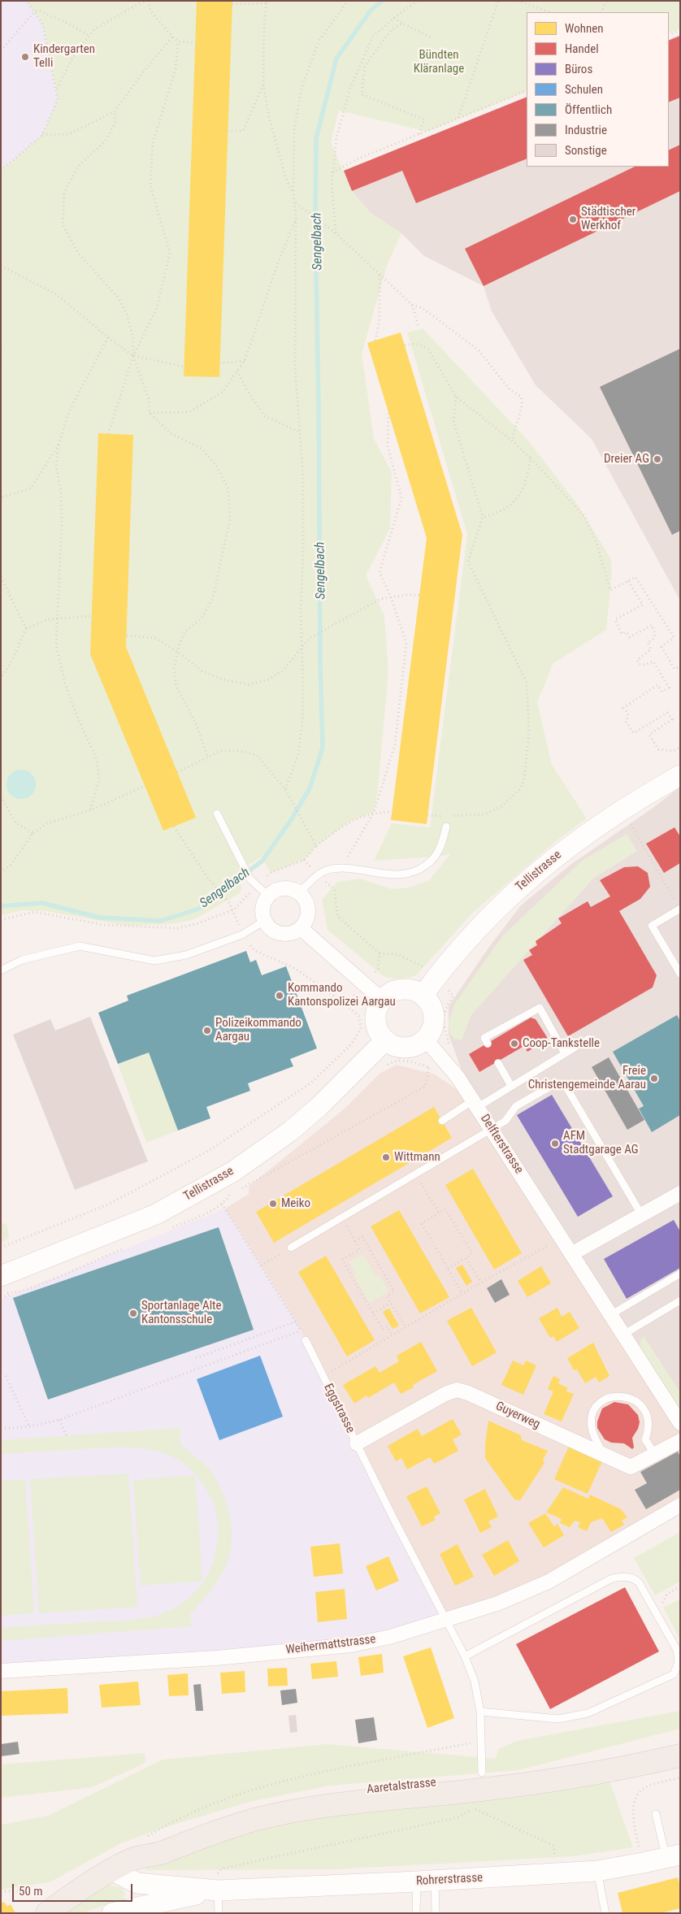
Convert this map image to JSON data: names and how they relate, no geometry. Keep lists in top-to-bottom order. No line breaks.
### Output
{"streets":{"main road":["Tellistrasse","Aaretalstrasse","Rohrerstrasse"],"street":["Delfterstrasse","Guyerweg","Weihermattstrasse"],"lane":["Eggstrasse"]},"crossings":[["Tellistrasse","Delfterstrasse"],["Eggstrasse","Guyerweg"],["Eggstrasse","Weihermattstrasse"],["Aaretalstrasse","Rohrerstrasse"]],"water":["Sengelbach"],"parks":["Bündten Kläranlage"],"places":["Kindergarten Telli","Städtischer Werkhof","Dreier AG","Kommando Kantonspolizei Aargau","Polizeikommando Aargau","Coop-Tankstelle","Freie Christengemeinde Aarau","AFM Stadtgarage AG","Wittmann","Meiko","Sportanlage Alte Kantonsschule"],"legend":["Wohnen","Handel","Büros","Schulen","Öffentlich","Industrie","Sonstige"],"scale_bar":"50 m"}
